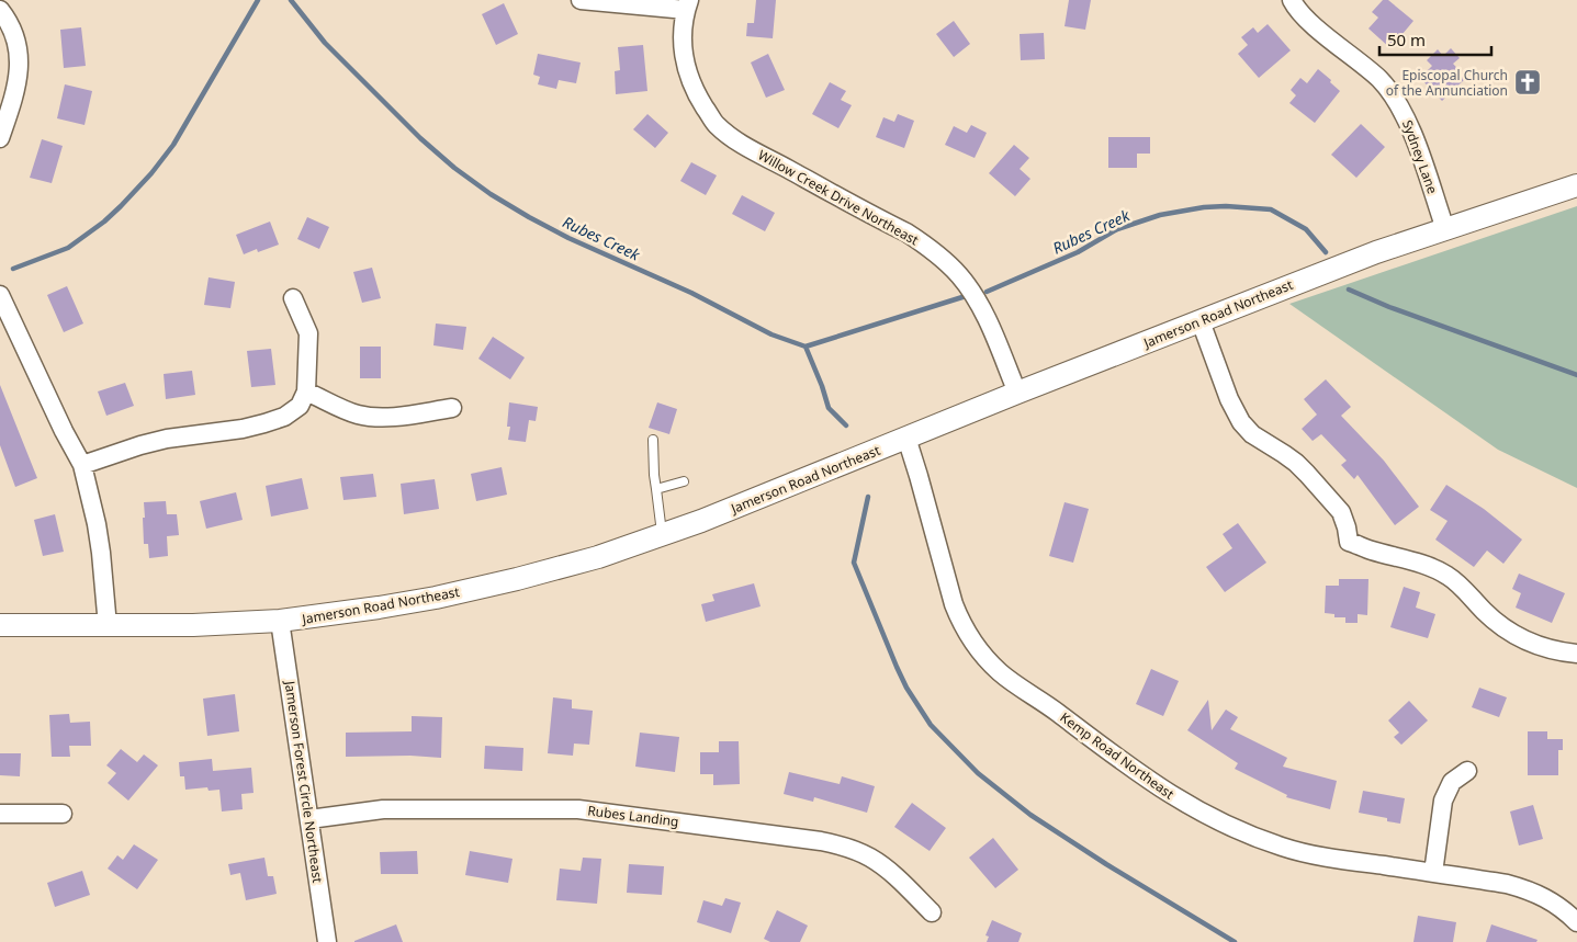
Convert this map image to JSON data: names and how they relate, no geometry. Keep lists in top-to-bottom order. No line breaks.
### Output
{"streets":{"street":["Sydney Lane","Willow Creek Drive Northeast","Jamerson Road Northeast","Kemp Road Northeast","Jamerson Forest Circle Northeast","Rubes Landing"]},"crossings":[["Sydney Lane","Jamerson Road Northeast"],["Willow Creek Drive Northeast","Jamerson Road Northeast"],["Jamerson Road Northeast","Kemp Road Northeast"],["Jamerson Road Northeast","Jamerson Forest Circle Northeast"],["Jamerson Forest Circle Northeast","Rubes Landing"]],"water":["Rubes Creek"],"places":{"church":["Episcopal Church of the Annunciation"]},"scale_bar":"50 m"}
